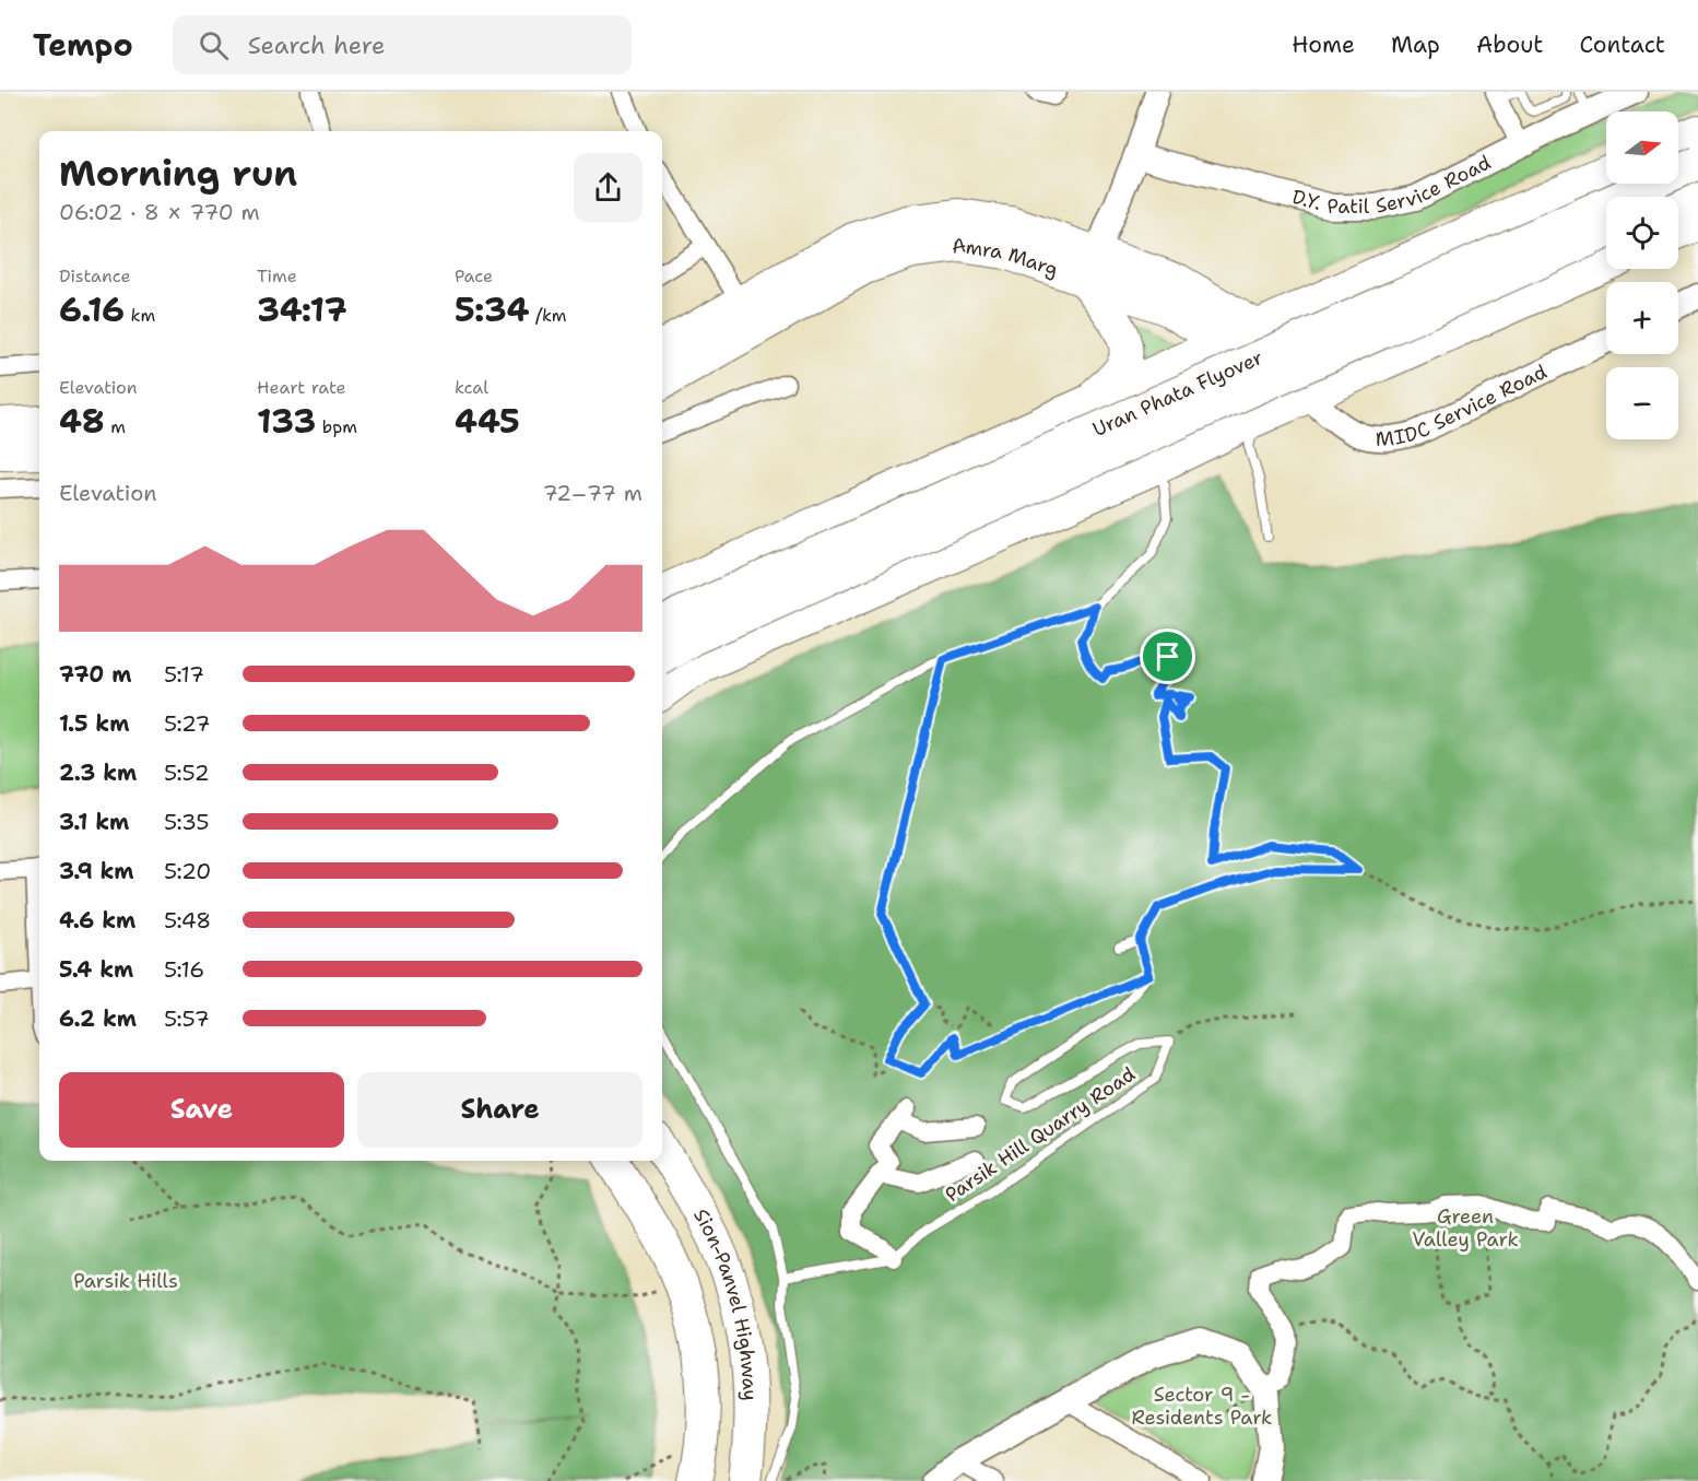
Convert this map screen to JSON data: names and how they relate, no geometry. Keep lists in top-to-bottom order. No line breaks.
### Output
{"streets":{"highway":["Amra Marg","Uran Phata Flyover","Sion-Panvel Highway"],"street":["D.Y. Patil Service Road","MIDC Service Road"],"lane":["Parsik Hill Quarry Road"]},"crossings":[["Amra Marg","MIDC Service Road"]],"parks":["Green Valley Park","Parsik Hills","Sector 9 - Residents Park"],"north":"right","page":{"header":"Tempo","search":"Search here","nav":["Home","Map","About","Contact"],"map_buttons":["+","−"],"heading":["Morning run","06:02 · 8 × 770 m"],"stats":[["Distance","6.16 km"],["Time","34:17"],["Pace","5:34 /km"],["Elevation","48 m"],["Heart rate","133 bpm"],["kcal","445"]],"chart":["Elevation","72–77 m"],"list":[{"name":"770 m","note":"5:17"},{"name":"1.5 km","note":"5:27"},{"name":"2.3 km","note":"5:52"},{"name":"3.1 km","note":"5:35"},{"name":"3.9 km","note":"5:20"},{"name":"4.6 km","note":"5:48"},{"name":"5.4 km","note":"5:16"},{"name":"6.2 km","note":"5:57"}],"buttons":["Save","Share"]}}
